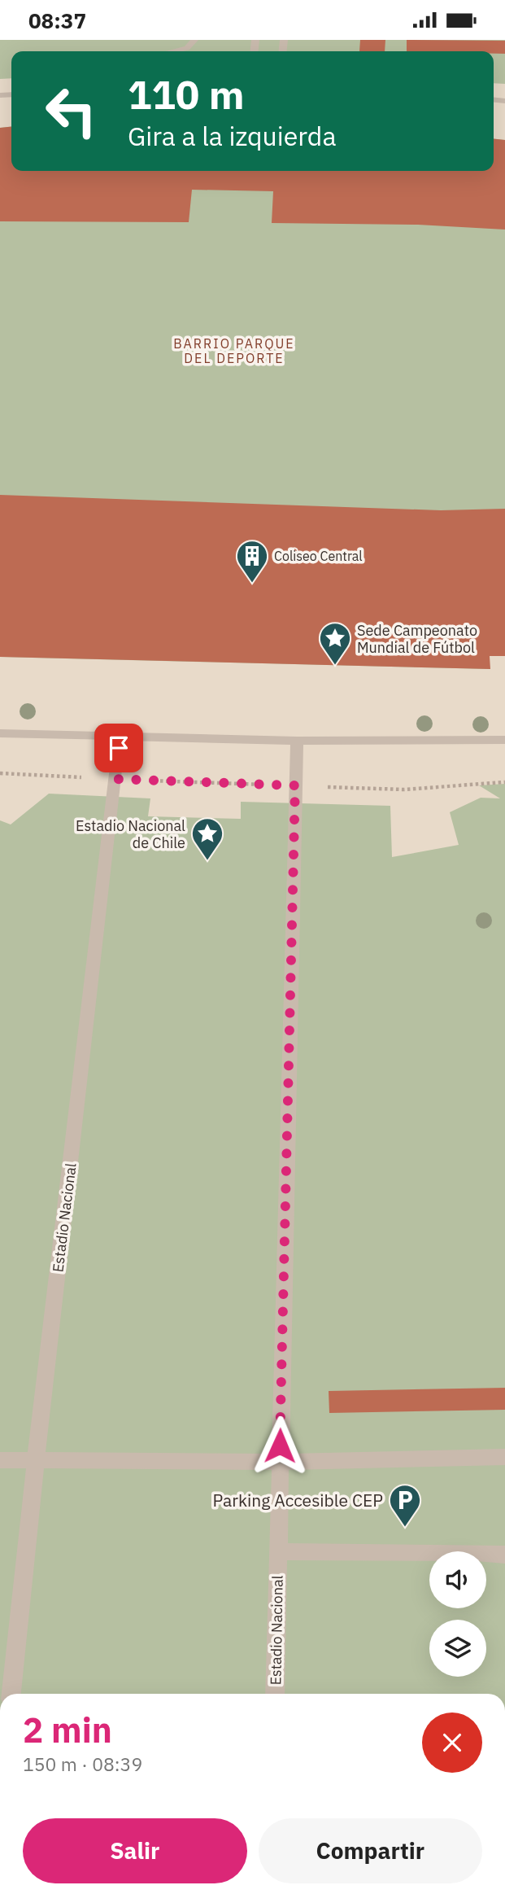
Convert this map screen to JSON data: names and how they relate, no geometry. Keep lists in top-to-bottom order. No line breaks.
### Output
{"streets":{"street":["Estadio Nacional"]},"districts":["BARRIO PARQUE DEL DEPORTE"],"places":{"building":["Coliseo Central"],"place":["Sede Campeonato Mundial de Fútbol","Estadio Nacional de Chile"],"parking":["Parking Accesible CEP"]},"page":{"status":"08:37","turn":["110 m","Gira a la izquierda"],"heading":["2 min","150 m · 08:39"],"buttons":["Salir","Compartir"]}}
